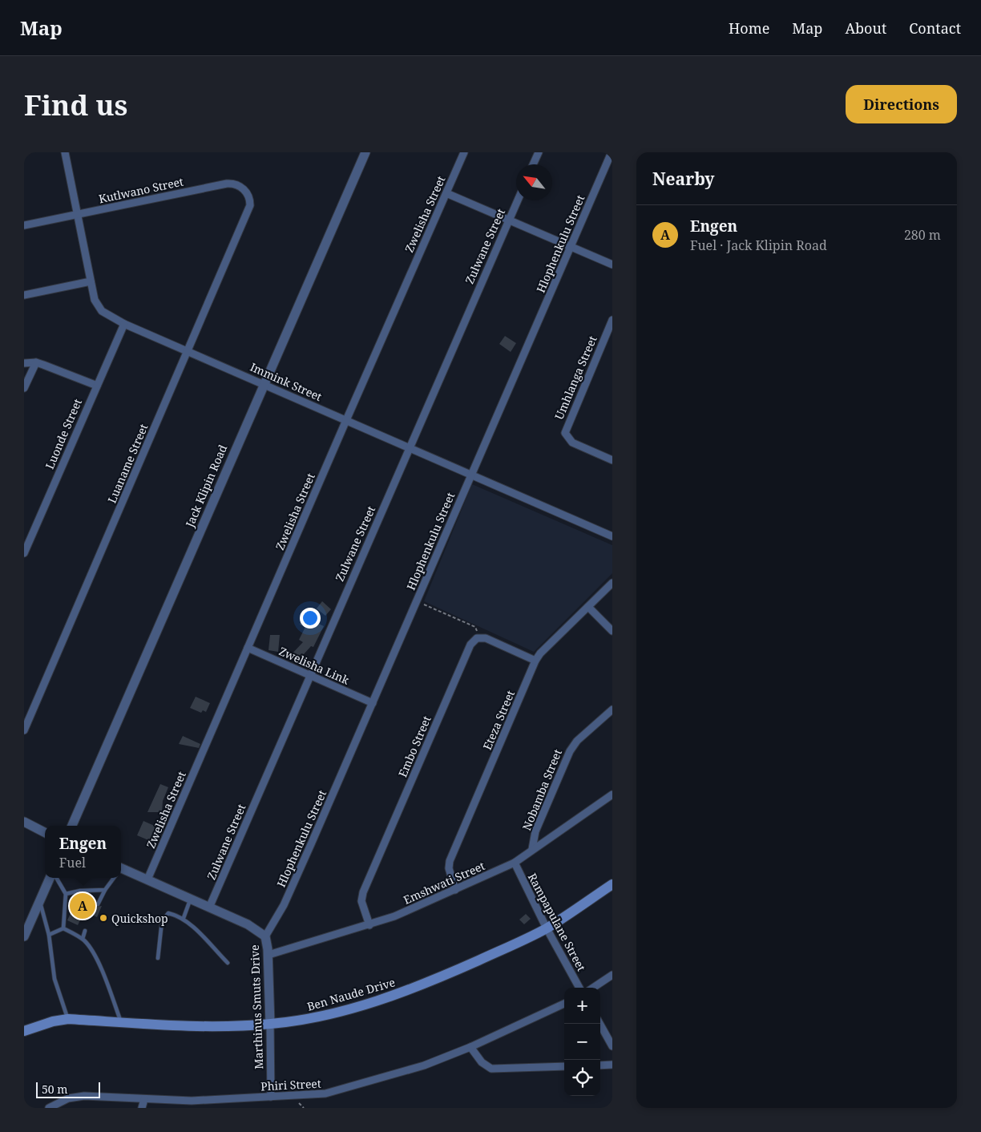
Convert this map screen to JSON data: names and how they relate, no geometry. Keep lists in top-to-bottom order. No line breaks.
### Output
{"streets":{"main road":["Ben Naude Drive"],"street":["Kutlwano Street","Zwelisha Street","Hlophenkulu Street","Zulwane Street","Umhlanga Street","Immink Street","Luonde Street","Luaname Street","Jack Klipin Road","Zwelisha Link","Eteza Street","Embo Street","Nobamba Street","Emshwati Street","Rampapulane Street","Marthinus Smuts Drive","Phiri Street"]},"crossings":[["Kutlwano Street","Immink Street"],["Kutlwano Street","Luaname Street"],["Zwelisha Street","Immink Street"],["Zwelisha Street","Zwelisha Link"],["Zwelisha Street","Marthinus Smuts Drive"],["Hlophenkulu Street","Immink Street"],["Hlophenkulu Street","Zwelisha Link"],["Hlophenkulu Street","Marthinus Smuts Drive"],["Zulwane Street","Immink Street"],["Zulwane Street","Zwelisha Link"],["Zulwane Street","Marthinus Smuts Drive"],["Immink Street","Luonde Street"],["Immink Street","Luaname Street"],["Immink Street","Jack Klipin Road"],["Eteza Street","Emshwati Street"],["Embo Street","Emshwati Street"],["Nobamba Street","Emshwati Street"],["Emshwati Street","Rampapulane Street"],["Emshwati Street","Marthinus Smuts Drive"],["Rampapulane Street","Ben Naude Drive"],["Ben Naude Drive","Marthinus Smuts Drive"],["Marthinus Smuts Drive","Phiri Street"]],"places":["Quickshop"],"scale_bar":"50 m","north":"top left","page":{"header":"Map","nav":["Home","Map","About","Contact"],"buttons":"Directions","title":"Find us","heading":"Nearby","list":[{"mark":"A","name":"Engen","note":"Fuel · Jack Klipin Road","value":"280 m"}],"popup":["Engen","Fuel"],"pins":"A","map_buttons":["+","−"],"scale":"50 m"}}
